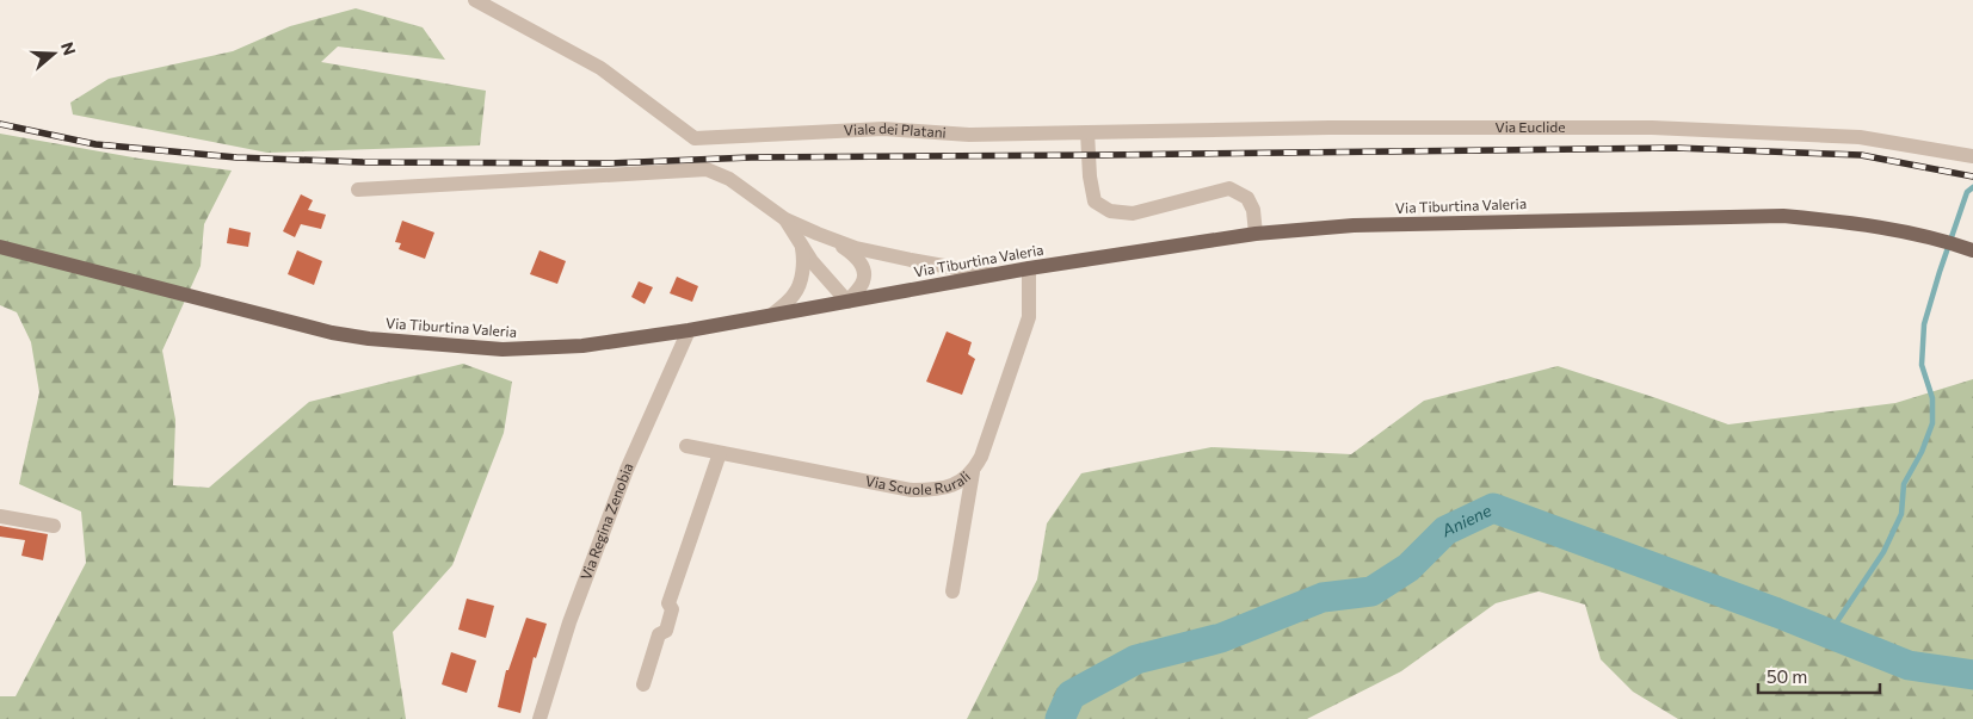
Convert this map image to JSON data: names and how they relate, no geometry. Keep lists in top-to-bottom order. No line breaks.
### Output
{"streets":{"main road":["Via Tiburtina Valeria"],"street":["Via Euclide","Viale dei Platani","Via Scuole Rurali","Via Regina Zenobia"]},"crossings":[["Via Euclide","Viale dei Platani"],["Via Tiburtina Valeria","Via Scuole Rurali"],["Via Tiburtina Valeria","Via Regina Zenobia"]],"water":["Aniene"],"scale_bar":"50 m","north":"right"}
